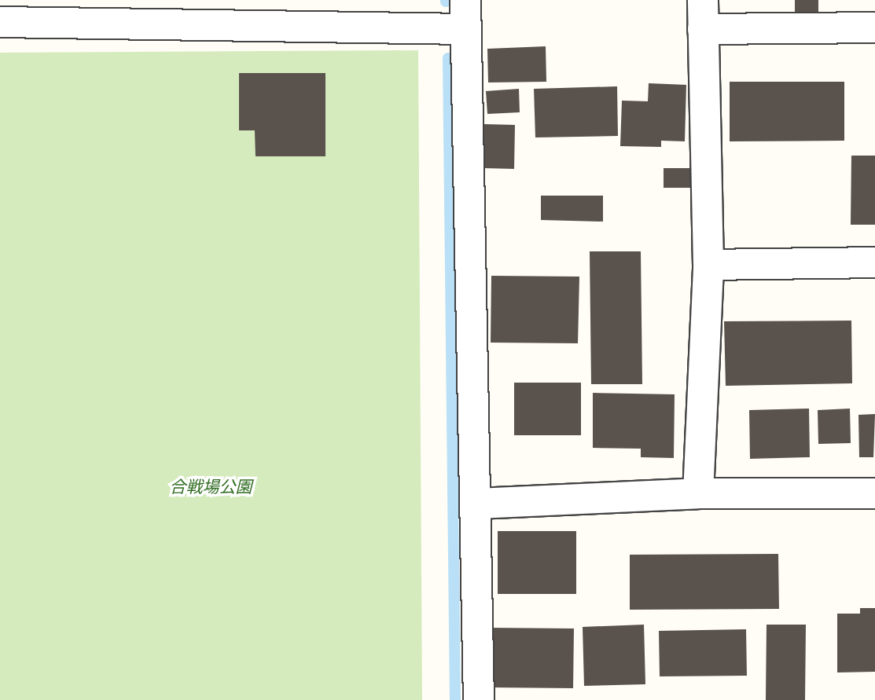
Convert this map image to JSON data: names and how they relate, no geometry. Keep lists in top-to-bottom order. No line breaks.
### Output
{"parks":["合戦場公園"]}
